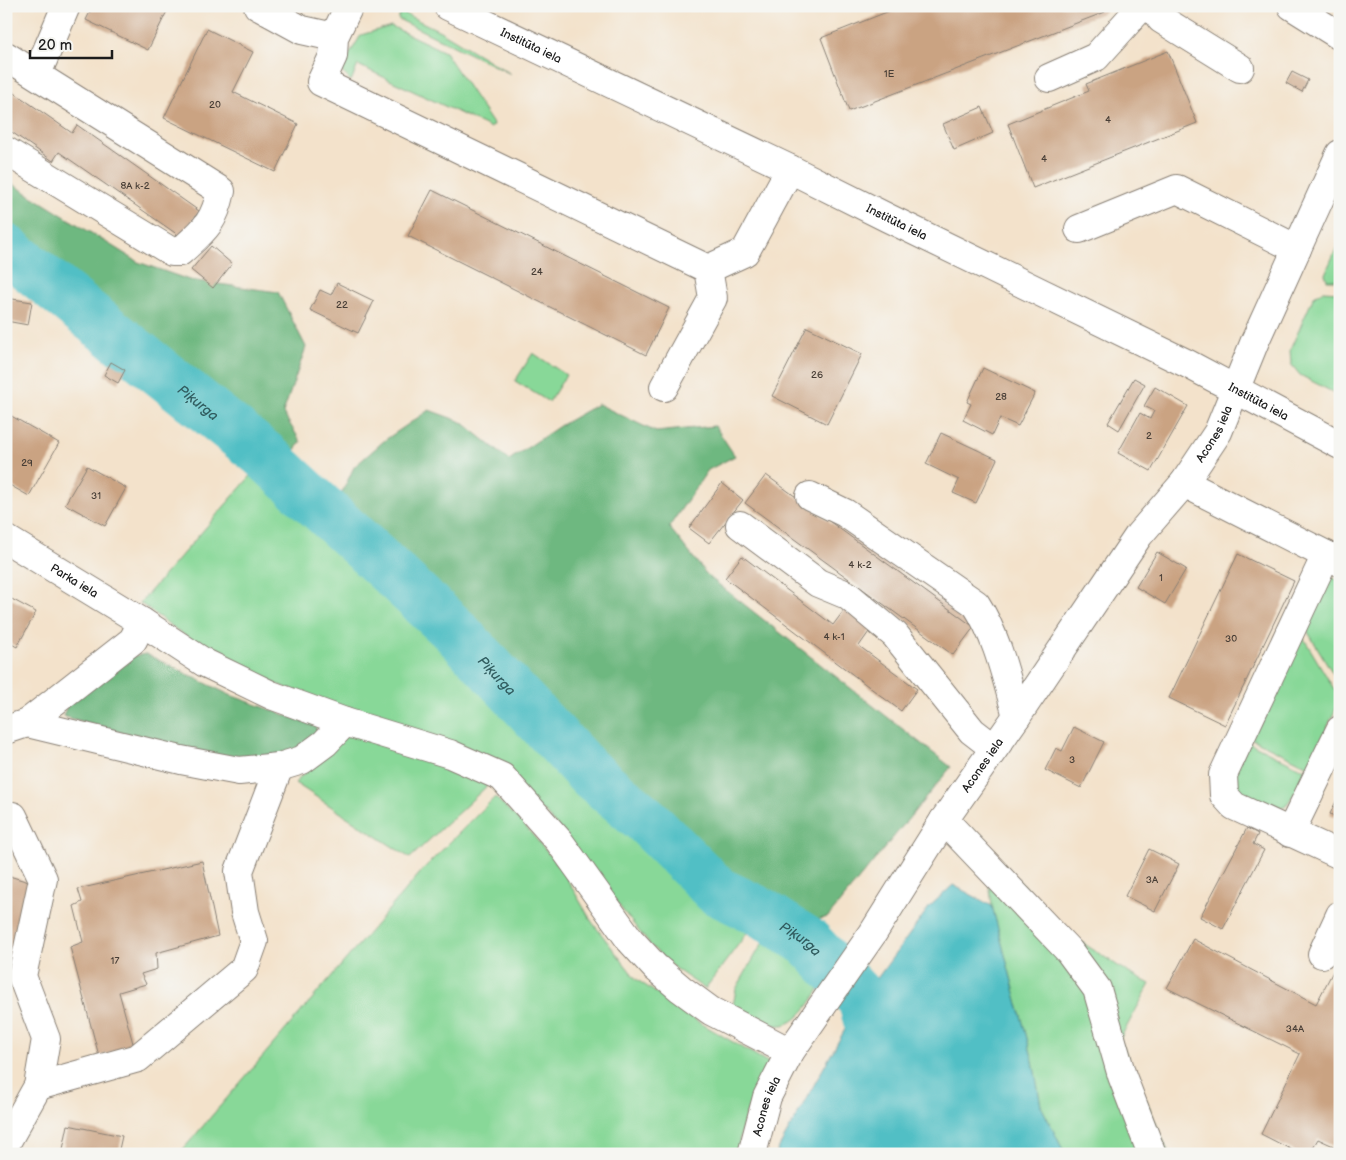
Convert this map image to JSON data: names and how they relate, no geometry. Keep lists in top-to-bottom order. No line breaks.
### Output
{"streets":{"street":["Institūta iela","Acones iela","Parka iela"]},"crossings":[["Institūta iela","Acones iela"],["Acones iela","Parka iela"]],"water":["Piķurga"],"house_numbers":["1E","20","4","4","8A k-2","24","22","26","28","2","29","31","4 k-2","1","4 k-1","30","3","3A","17","34A"],"scale_bar":"20 m"}
